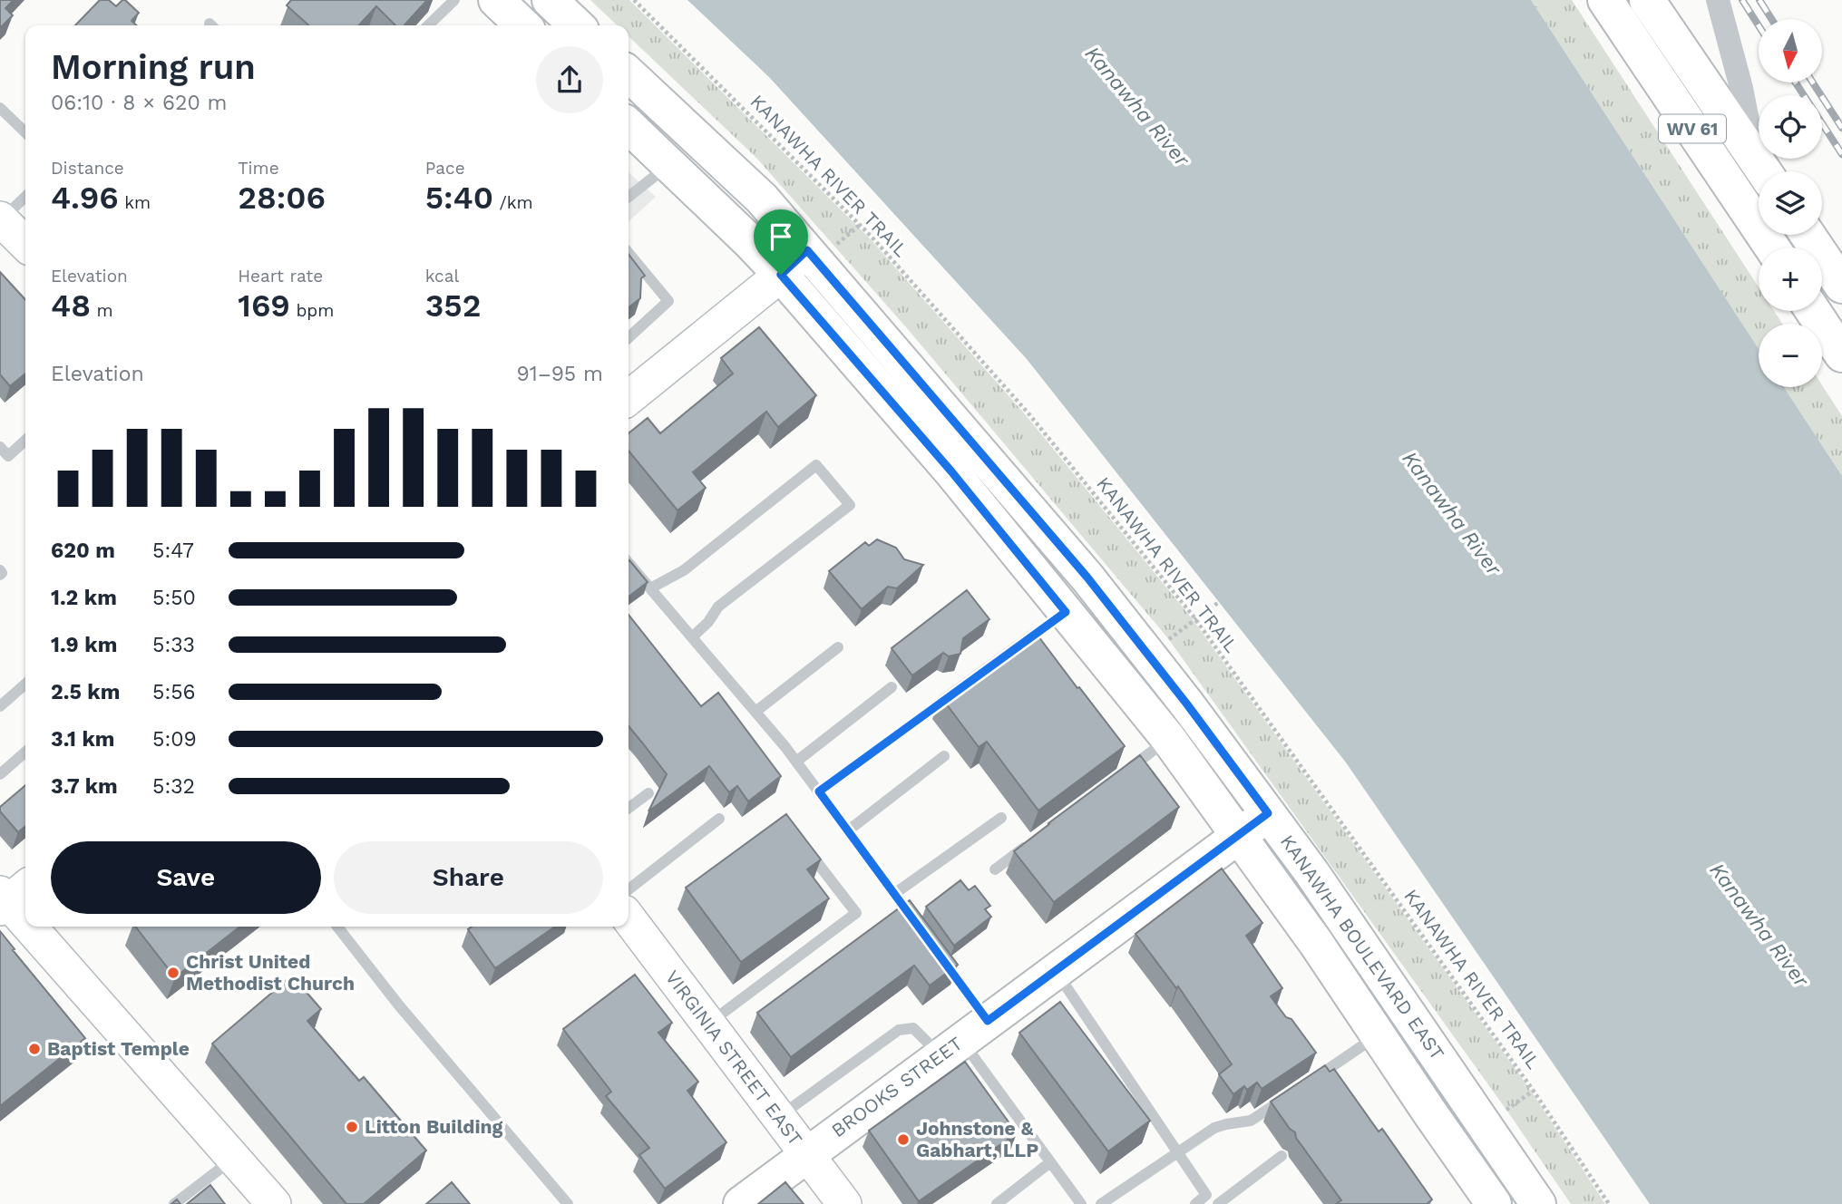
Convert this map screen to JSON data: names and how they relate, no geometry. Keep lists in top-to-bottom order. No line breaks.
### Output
{"streets":{"main road":["WV 61","KANAWHA BOULEVARD EAST","VIRGINIA STREET EAST","BROOKS STREET"],"path":["KANAWHA RIVER TRAIL"]},"crossings":[["KANAWHA BOULEVARD EAST","BROOKS STREET"],["VIRGINIA STREET EAST","BROOKS STREET"]],"water":["Kanawha River"],"places":["Christ United Methodist Church","Baptist Temple","Litton Building","Johnstone & Gabhart, LLP"],"north":"bottom","page":{"map_buttons":["+","−"],"heading":["Morning run","06:10 · 8 × 620 m"],"stats":[["Distance","4.96 km"],["Time","28:06"],["Pace","5:40 /km"],["Elevation","48 m"],["Heart rate","169 bpm"],["kcal","352"]],"chart":["Elevation","91–95 m"],"list":[{"name":"620 m","note":"5:47"},{"name":"1.2 km","note":"5:50"},{"name":"1.9 km","note":"5:33"},{"name":"2.5 km","note":"5:56"},{"name":"3.1 km","note":"5:09"},{"name":"3.7 km","note":"5:32"}],"buttons":["Save","Share"]}}
